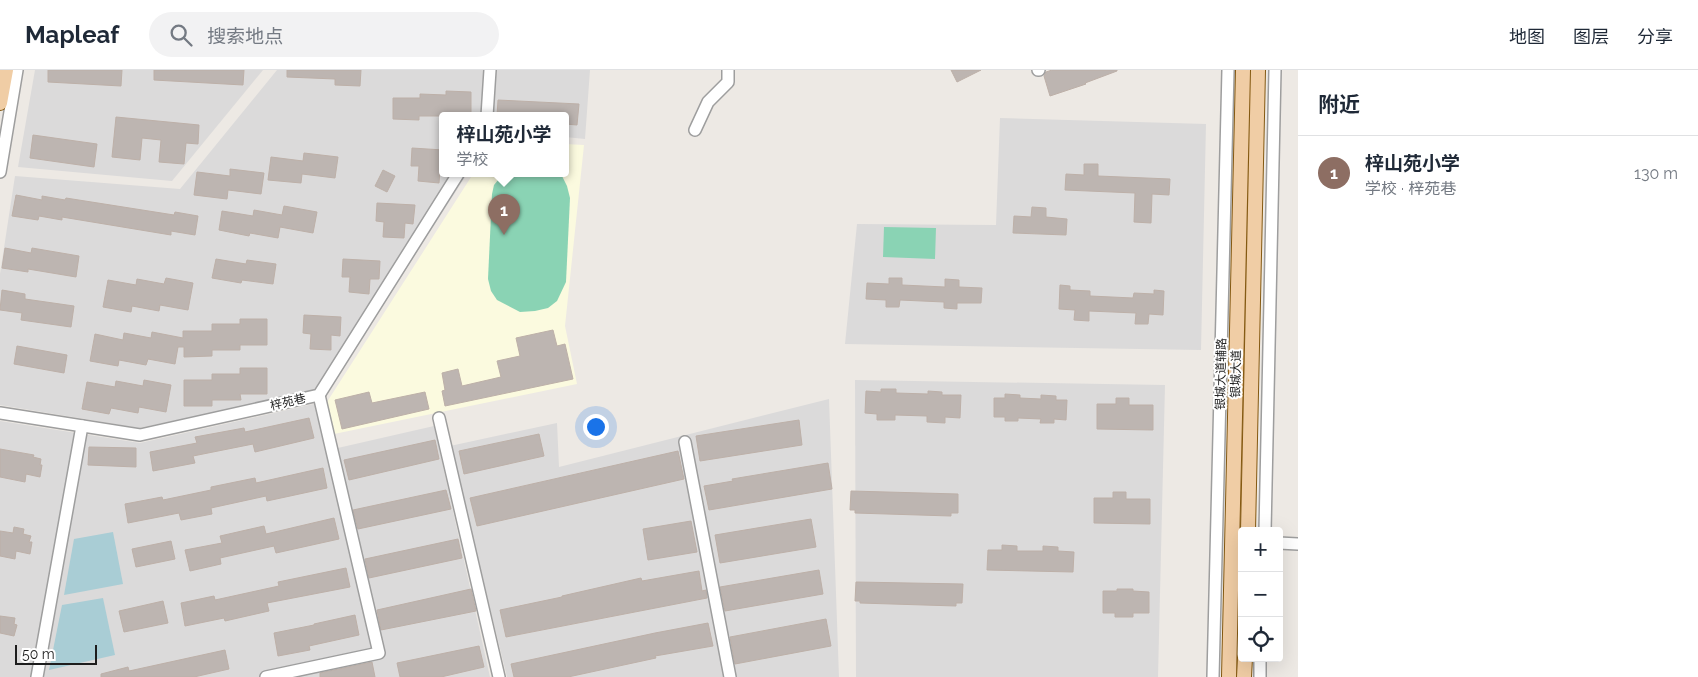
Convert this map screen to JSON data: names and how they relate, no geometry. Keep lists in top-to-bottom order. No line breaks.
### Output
{"streets":{"main road":["银城大道"],"street":["银城大道辅路","梓苑巷"]},"scale_bar":"50 m","page":{"header":"Mapleaf","search":"搜索地点","nav":["地图","图层","分享"],"heading":"附近","popup":["梓山苑小学","学校"],"list":[{"mark":"1","name":"梓山苑小学","note":"学校 · 梓苑巷","value":"130 m"}],"pins":"1","map_buttons":["+","−"],"scale":"50 m"}}
